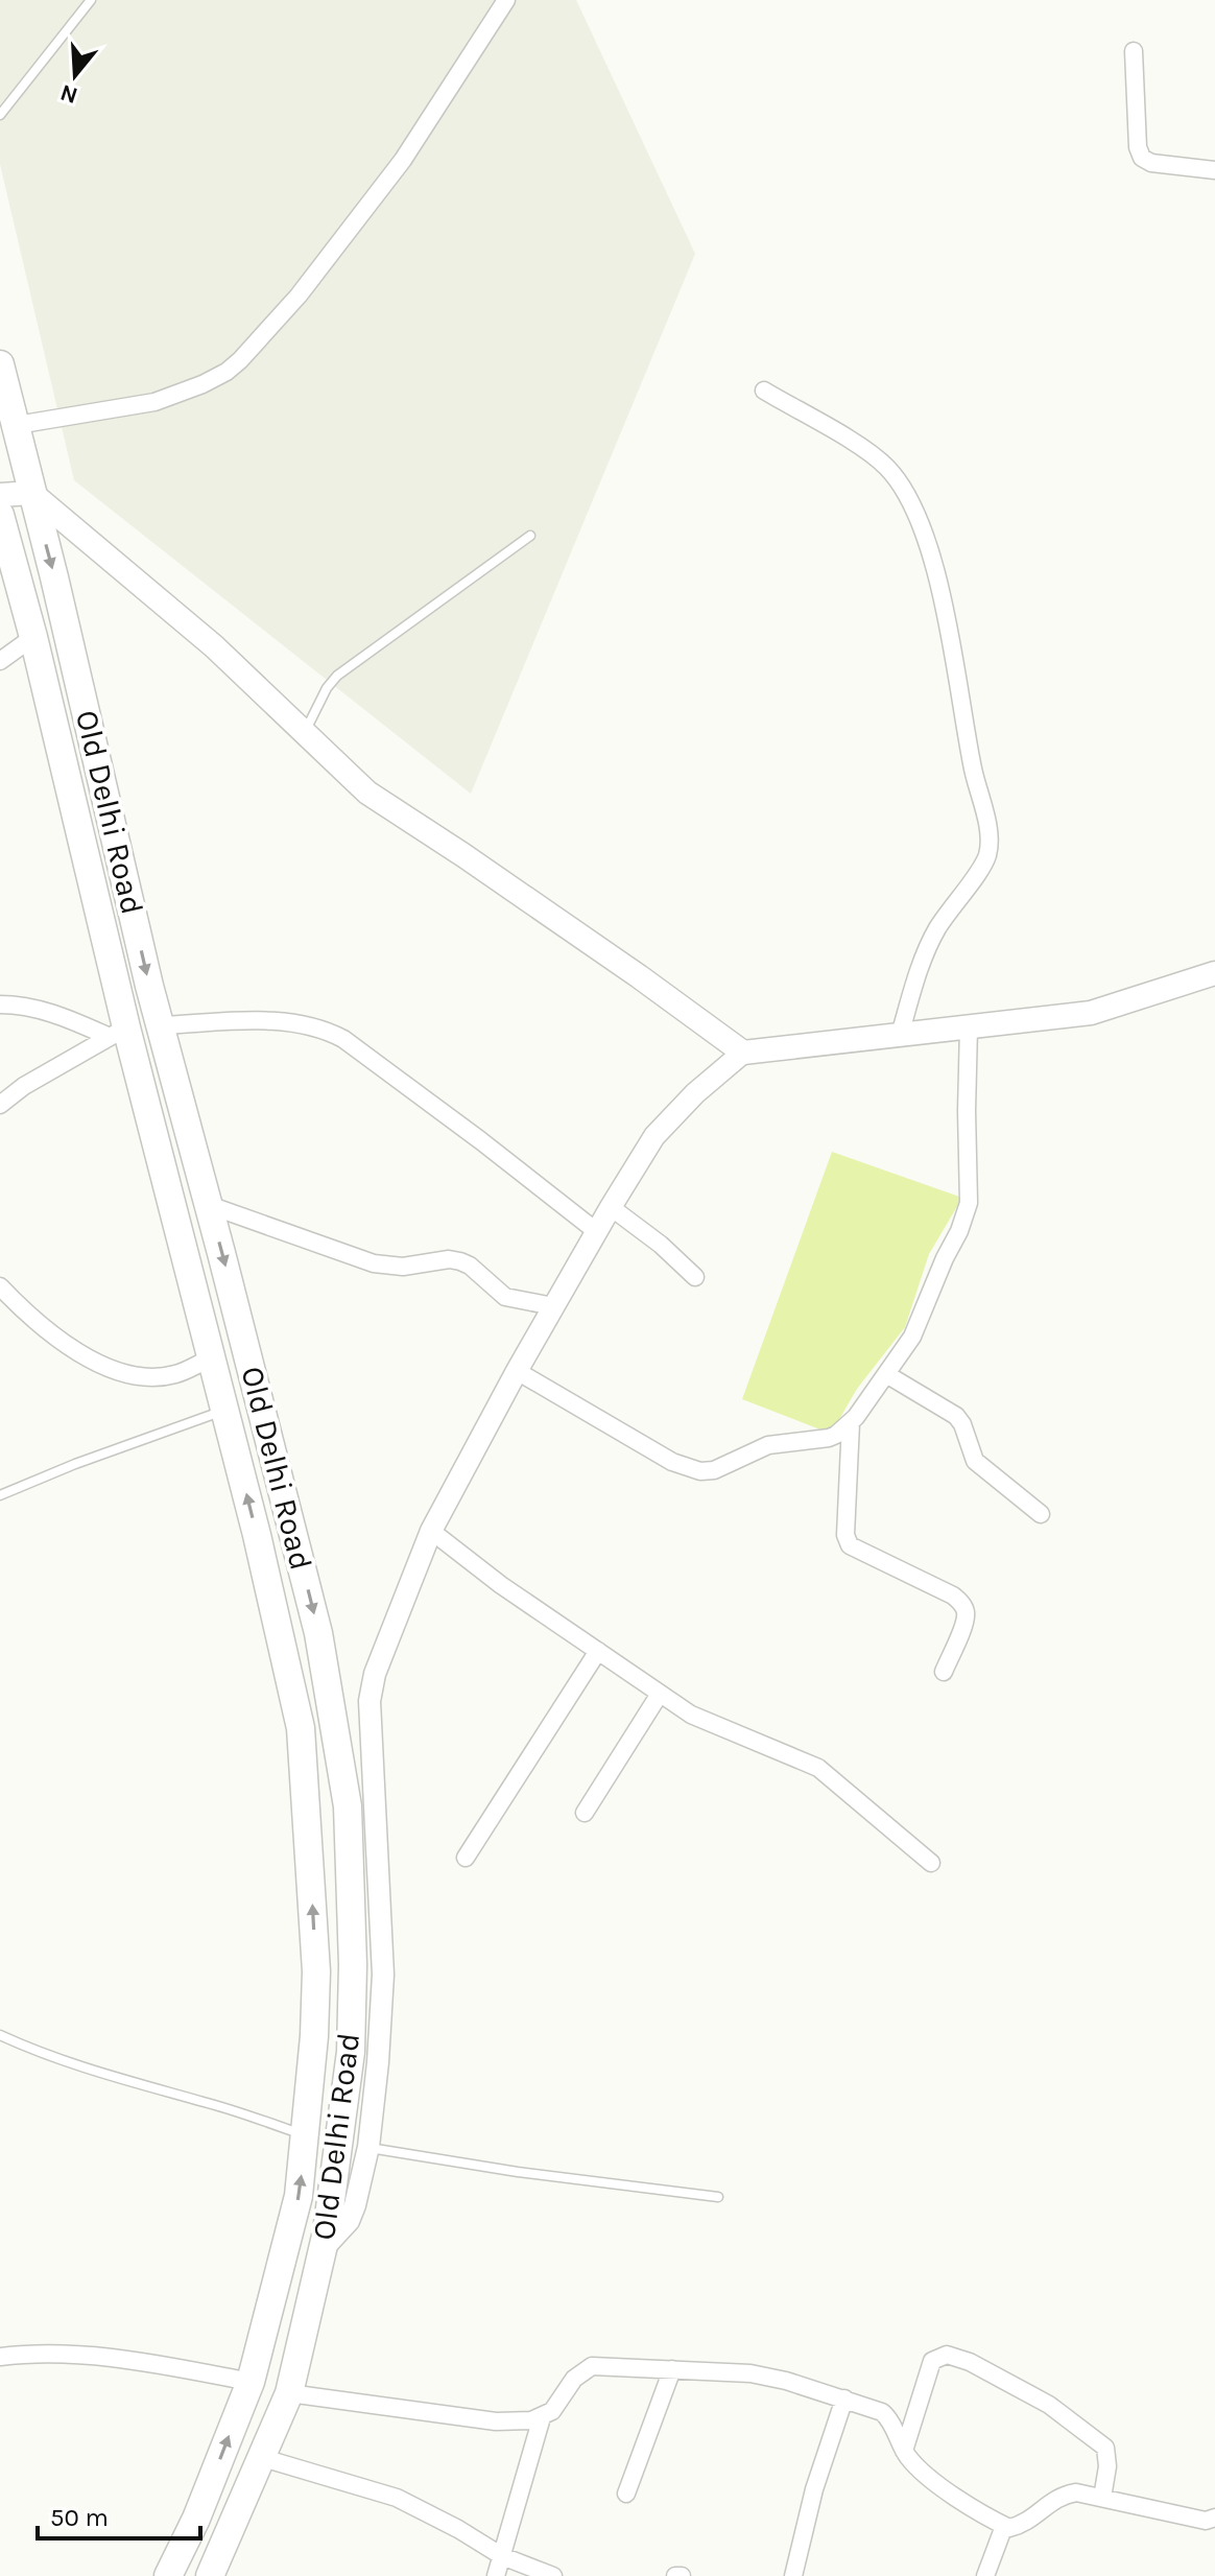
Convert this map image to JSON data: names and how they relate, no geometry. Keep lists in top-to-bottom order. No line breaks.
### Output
{"streets":{"main road":["Old Delhi Road"]},"scale_bar":"50 m","north":"bottom"}
